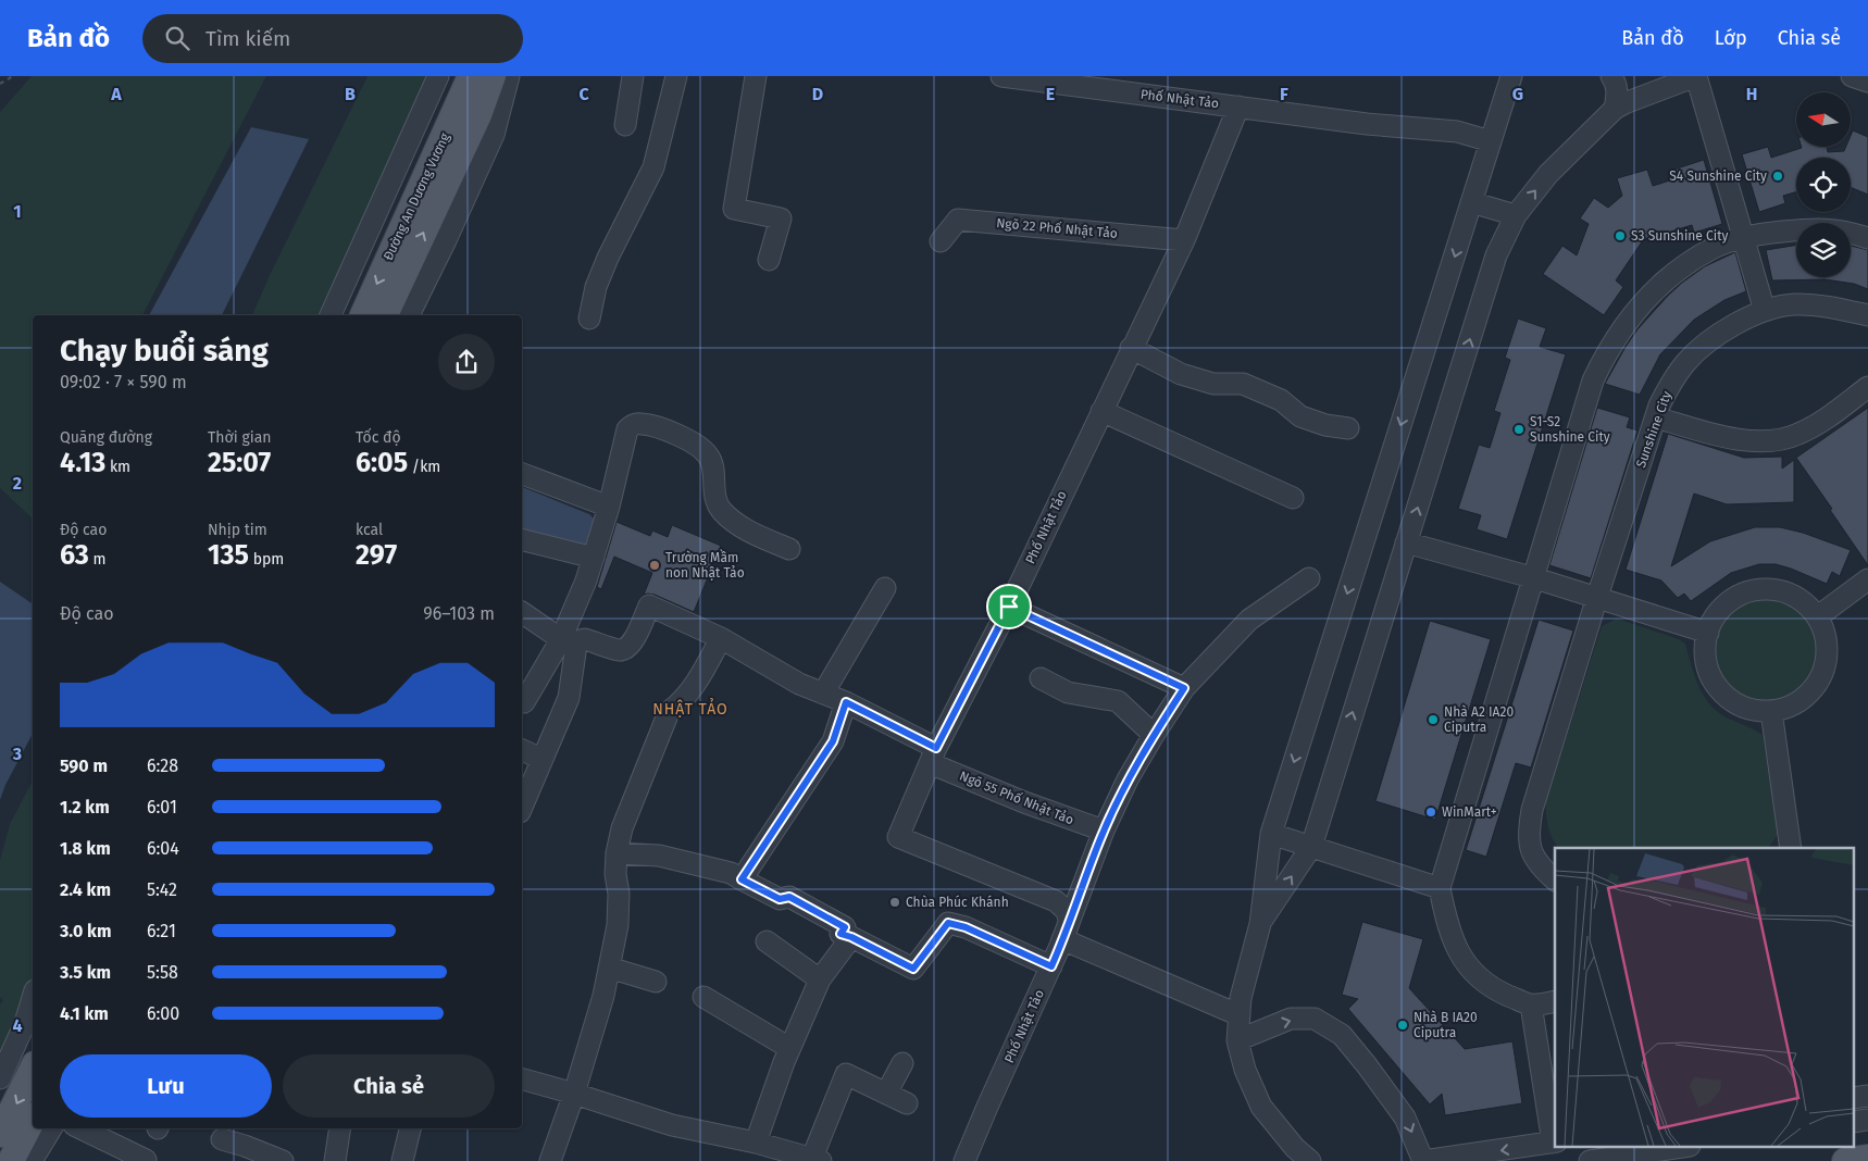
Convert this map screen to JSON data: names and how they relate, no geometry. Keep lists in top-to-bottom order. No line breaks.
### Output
{"streets":{"main road":["Đường An Dương Vương"],"street":["Phố Nhật Tảo","Ngõ 22 Phố Nhật Tảo","Sunshine City","Ngõ 55 Phố Nhật Tảo"]},"crossings":[["Phố Nhật Tảo","Ngõ 22 Phố Nhật Tảo"],["Phố Nhật Tảo","Ngõ 55 Phố Nhật Tảo"]],"districts":["NHẬT TẢO"],"places":["S4 Sunshine City","S3 Sunshine City","S1-S2 Sunshine City","Trường Mầm non Nhật Tảo","Nhà A2 IA20 Ciputra","WinMart+","Chùa Phúc Khánh","Nhà B IA20 Ciputra"],"north":"left","page":{"header":"Bản đồ","search":"Tìm kiếm","nav":["Bản đồ","Lớp","Chia sẻ"],"heading":["Chạy buổi sáng","09:02 · 7 × 590 m"],"stats":[["Quãng đường","4.13 km"],["Thời gian","25:07"],["Tốc độ","6:05 /km"],["Độ cao","63 m"],["Nhịp tim","135 bpm"],["kcal","297"]],"chart":["Độ cao","96–103 m"],"list":[{"name":"590 m","note":"6:28"},{"name":"1.2 km","note":"6:01"},{"name":"1.8 km","note":"6:04"},{"name":"2.4 km","note":"5:42"},{"name":"3.0 km","note":"6:21"},{"name":"3.5 km","note":"5:58"},{"name":"4.1 km","note":"6:00"}],"buttons":["Lưu","Chia sẻ"]},"grid":{"columns":["A","B","C","D","E","F","G","H"],"rows":["1","2","3","4"]}}
